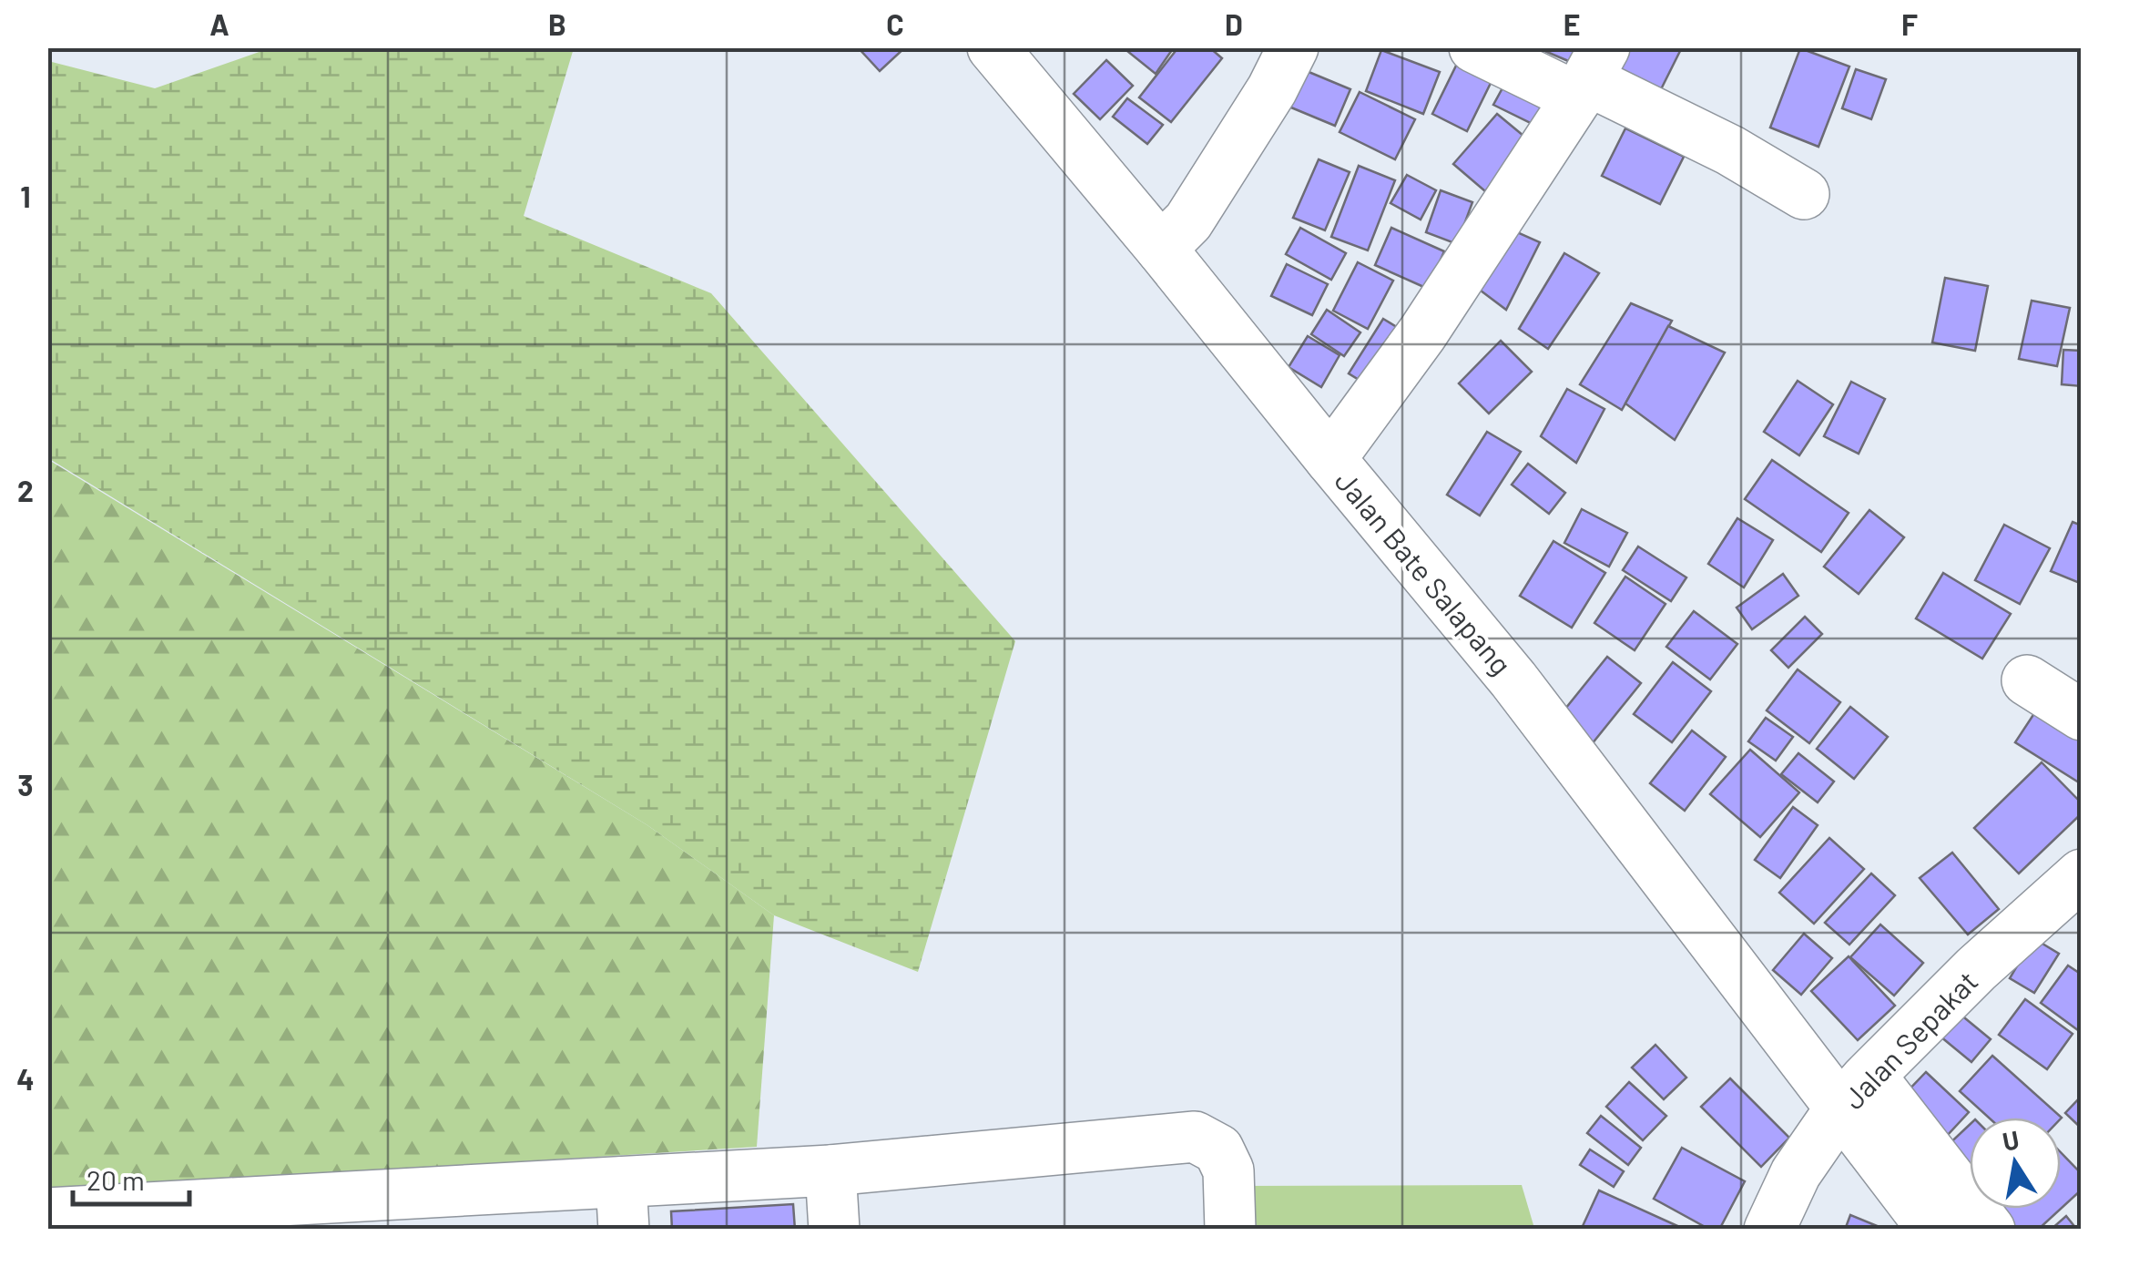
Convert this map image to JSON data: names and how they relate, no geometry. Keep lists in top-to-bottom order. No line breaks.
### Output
{"streets":{"street":["Jalan Bate Salapang","Jalan Sepakat"]},"crossings":[["Jalan Bate Salapang","Jalan Sepakat"]],"scale_bar":"20 m","north":"top","grid":{"columns":["A","B","C","D","E","F"],"rows":["1","2","3","4"]}}
